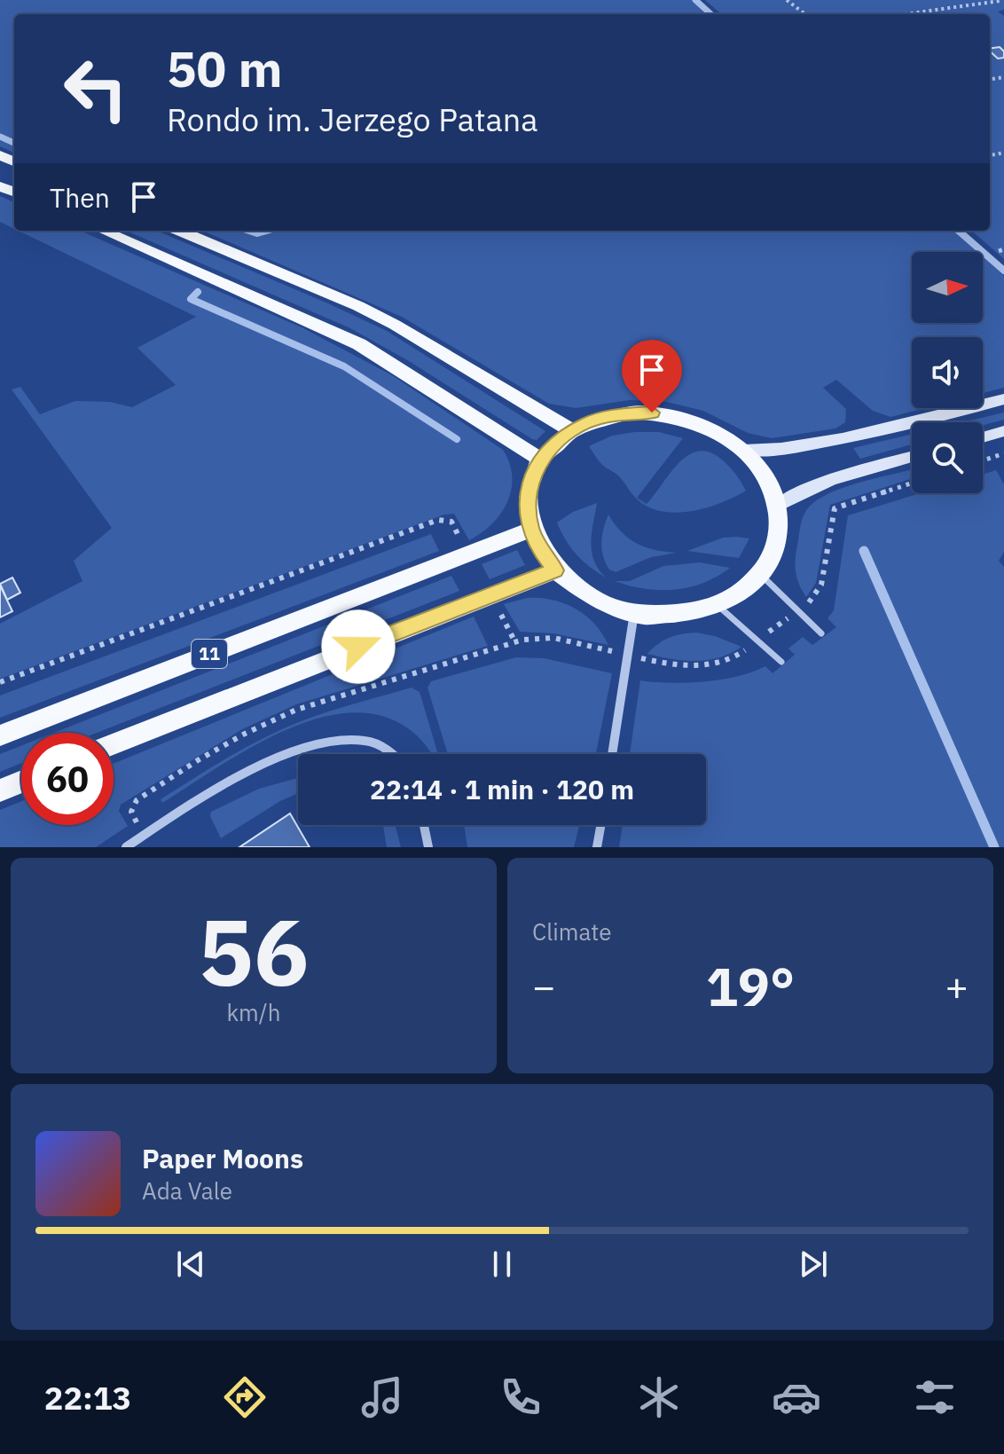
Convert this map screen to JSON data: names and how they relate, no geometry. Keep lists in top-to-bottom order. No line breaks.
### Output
{"streets":{"main road":["11"]},"north":"right","page":{"turn":["50 m","Rondo im. Jerzego Patana"],"then":"Then","limit":"60","trip":"22:14 · 1 min · 120 m","tile":[["56","km/h"],"Climate"],"heat":["−","19°","+"],"song":["Paper Moons","Ada Vale"],"tabs":"22:13"}}
